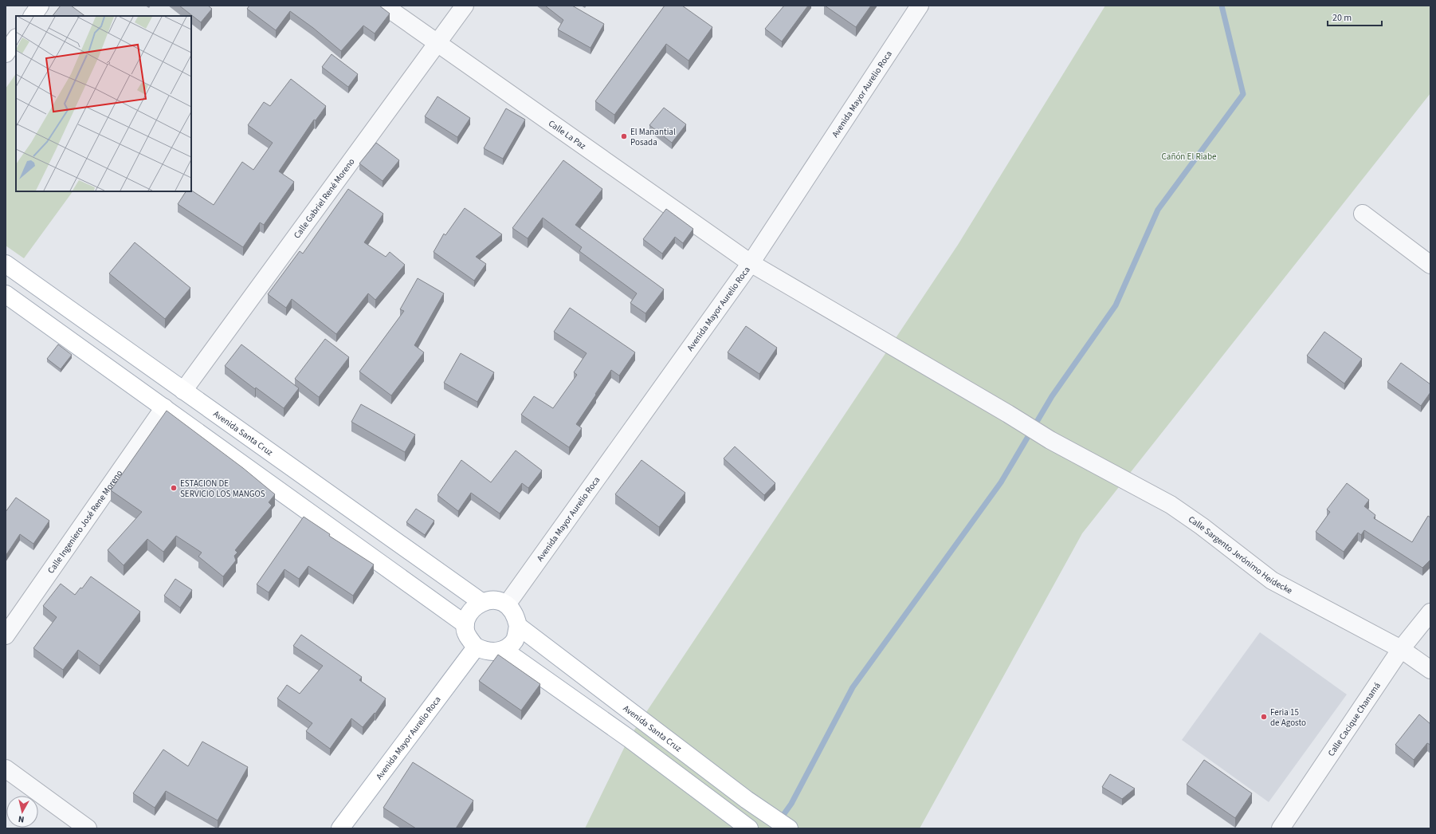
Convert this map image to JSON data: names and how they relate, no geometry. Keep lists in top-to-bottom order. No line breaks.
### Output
{"streets":{"main road":["Avenida Mayor Aurelio Roca","Avenida Santa Cruz"],"street":["Calle La Paz","Calle Gabriel René Moreno","Calle Ingeniero José Rene Moreno","Calle Sargento Jerónimo Heidecke","Calle Cacique Chanamá"]},"crossings":[["Avenida Mayor Aurelio Roca","Calle La Paz"],["Avenida Mayor Aurelio Roca","Avenida Santa Cruz"],["Calle La Paz","Calle Gabriel René Moreno"],["Calle La Paz","Calle Sargento Jerónimo Heidecke"],["Calle Gabriel René Moreno","Avenida Santa Cruz"],["Calle Sargento Jerónimo Heidecke","Calle Cacique Chanamá"]],"parks":["Cañón El Riabe"],"places":["El Manantial Posada","ESTACION DE SERVICIO LOS MANGOS","Feria 15 de Agosto"],"scale_bar":"20 m","north":"bottom"}
